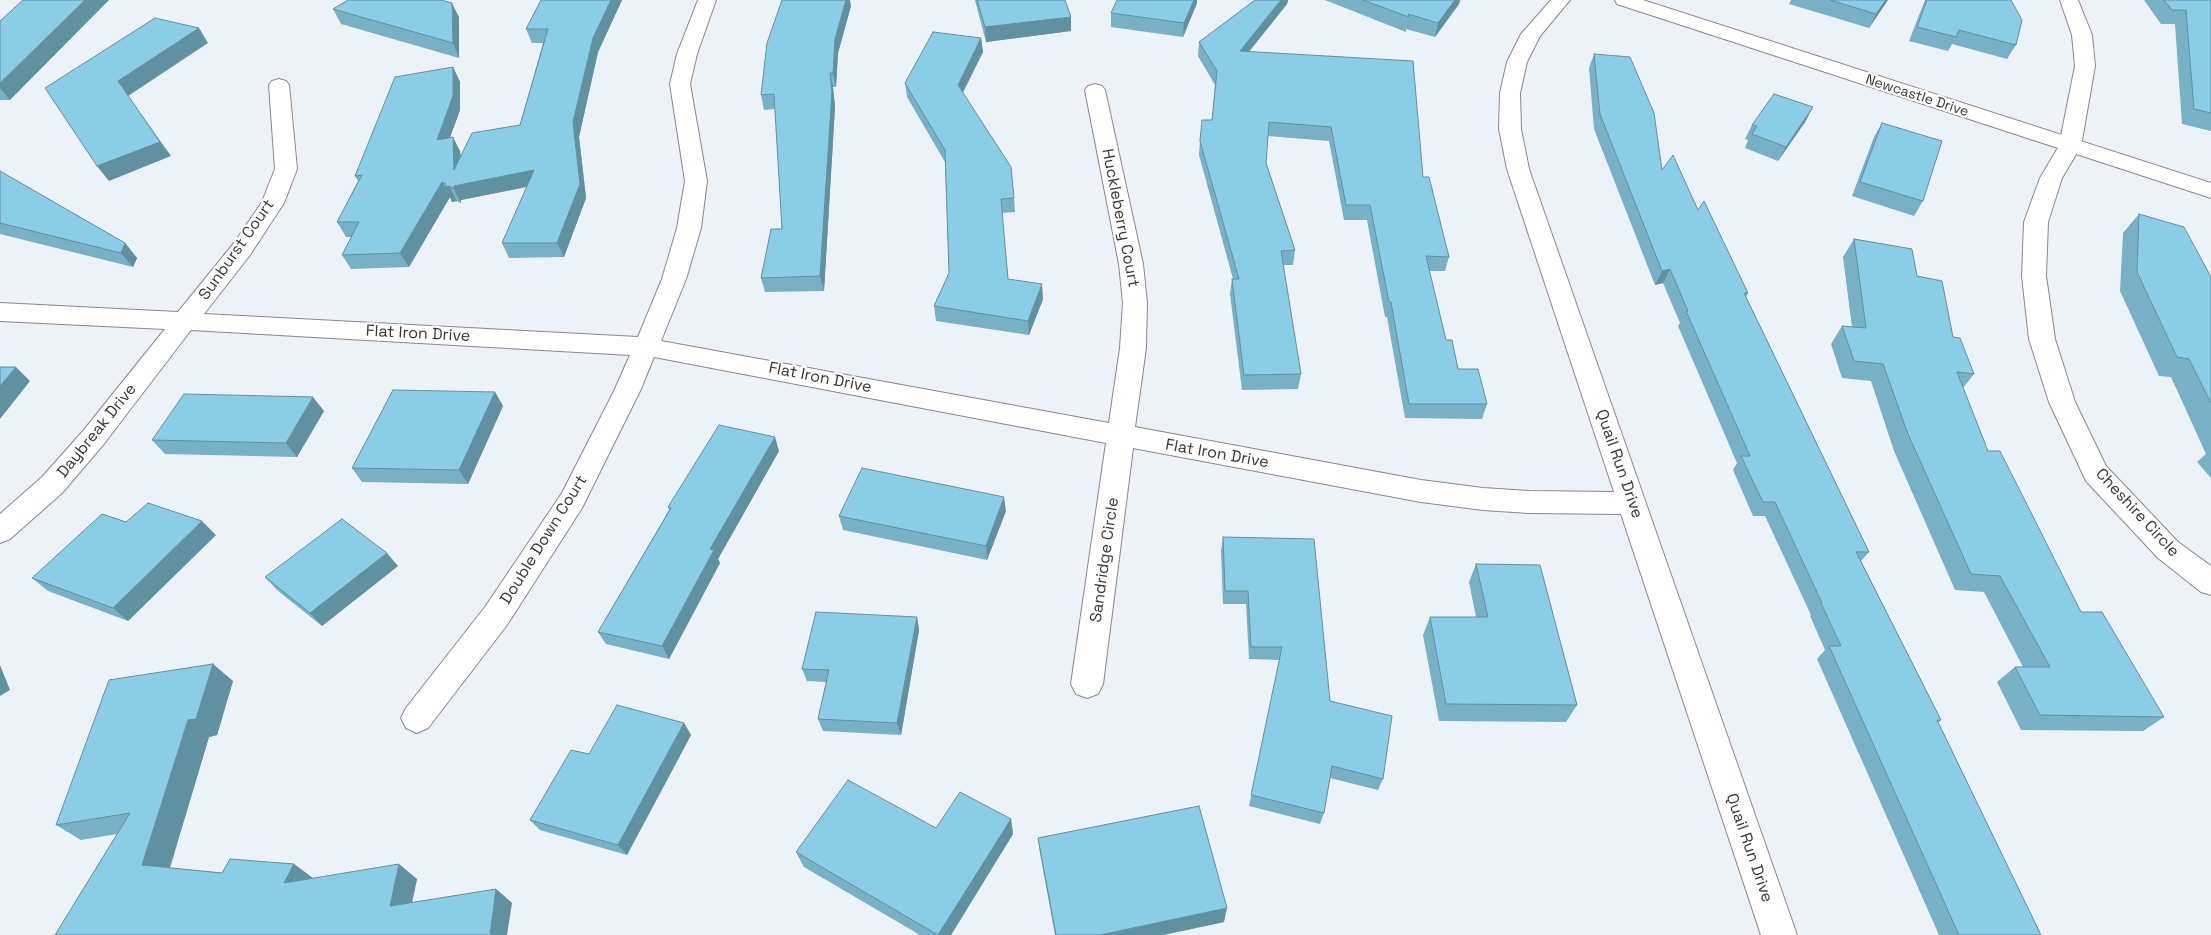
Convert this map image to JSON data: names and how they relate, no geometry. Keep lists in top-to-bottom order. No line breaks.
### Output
{"streets":{"street":["Newcastle Drive","Huckleberry Court","Sunburst Court","Flat Iron Drive","Daybreak Drive","Quail Run Drive","Cheshire Circle","Double Down Court","Sandridge Circle"]},"crossings":[["Newcastle Drive","Cheshire Circle"],["Huckleberry Court","Flat Iron Drive"],["Huckleberry Court","Sandridge Circle"],["Sunburst Court","Flat Iron Drive"],["Sunburst Court","Daybreak Drive"],["Flat Iron Drive","Daybreak Drive"],["Flat Iron Drive","Quail Run Drive"],["Flat Iron Drive","Double Down Court"],["Flat Iron Drive","Sandridge Circle"]]}
